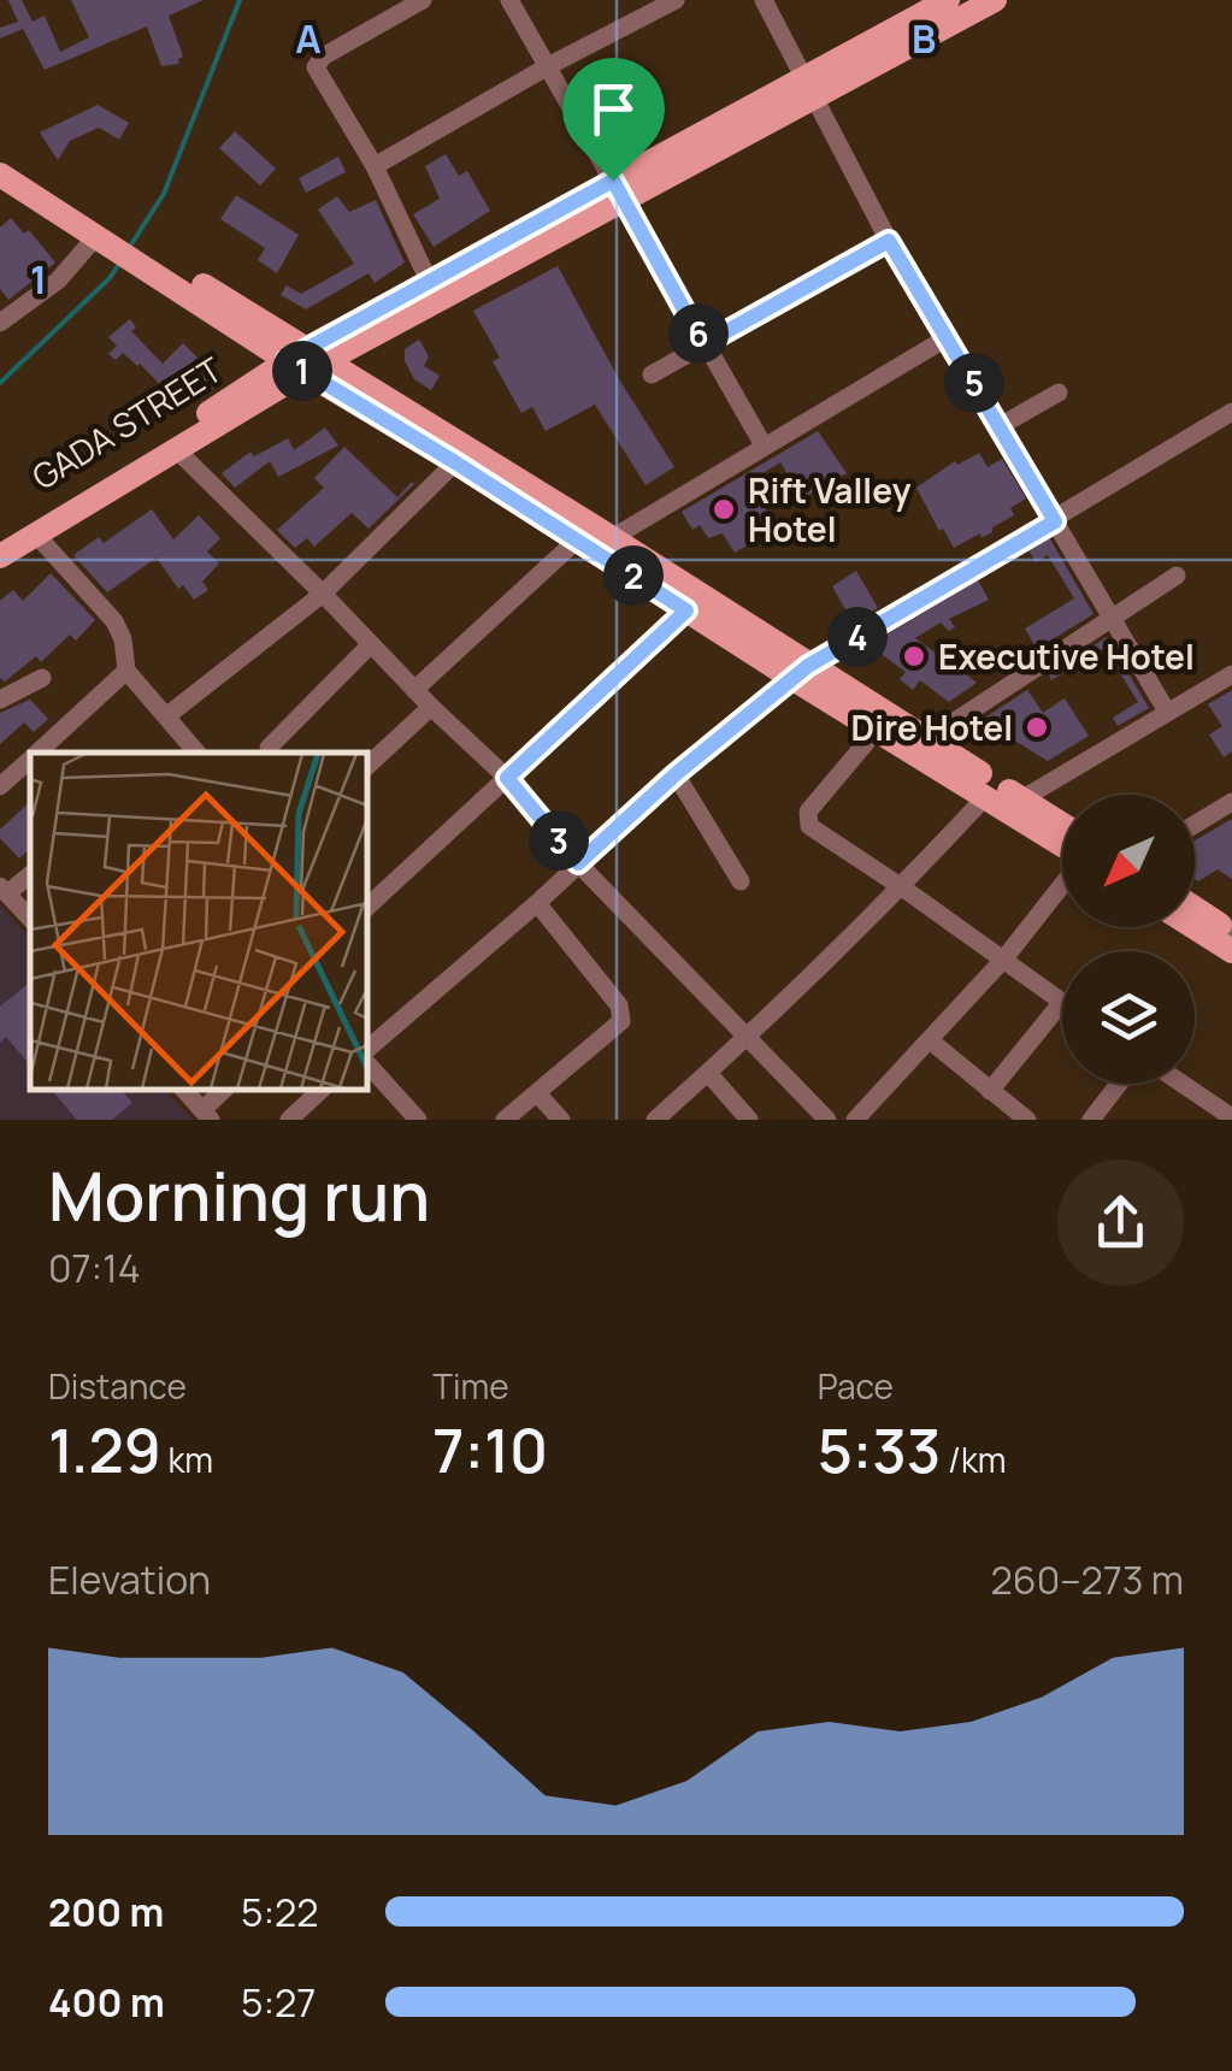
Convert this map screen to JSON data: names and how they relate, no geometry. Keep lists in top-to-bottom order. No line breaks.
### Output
{"streets":{"main road":["GADA STREET"]},"places":["Rift Valley Hotel","Executive Hotel","Dire Hotel"],"north":"bottom left","page":{"pins":["6","1","5","2","4","3"],"heading":["Morning run","07:14"],"stats":[["Distance","1.29 km"],["Time","7:10"],["Pace","5:33 /km"]],"chart":["Elevation","260–273 m"],"list":[{"name":"200 m","note":"5:22"},{"name":"400 m","note":"5:27"}]},"grid":{"columns":["A","B"],"rows":["1"]}}
